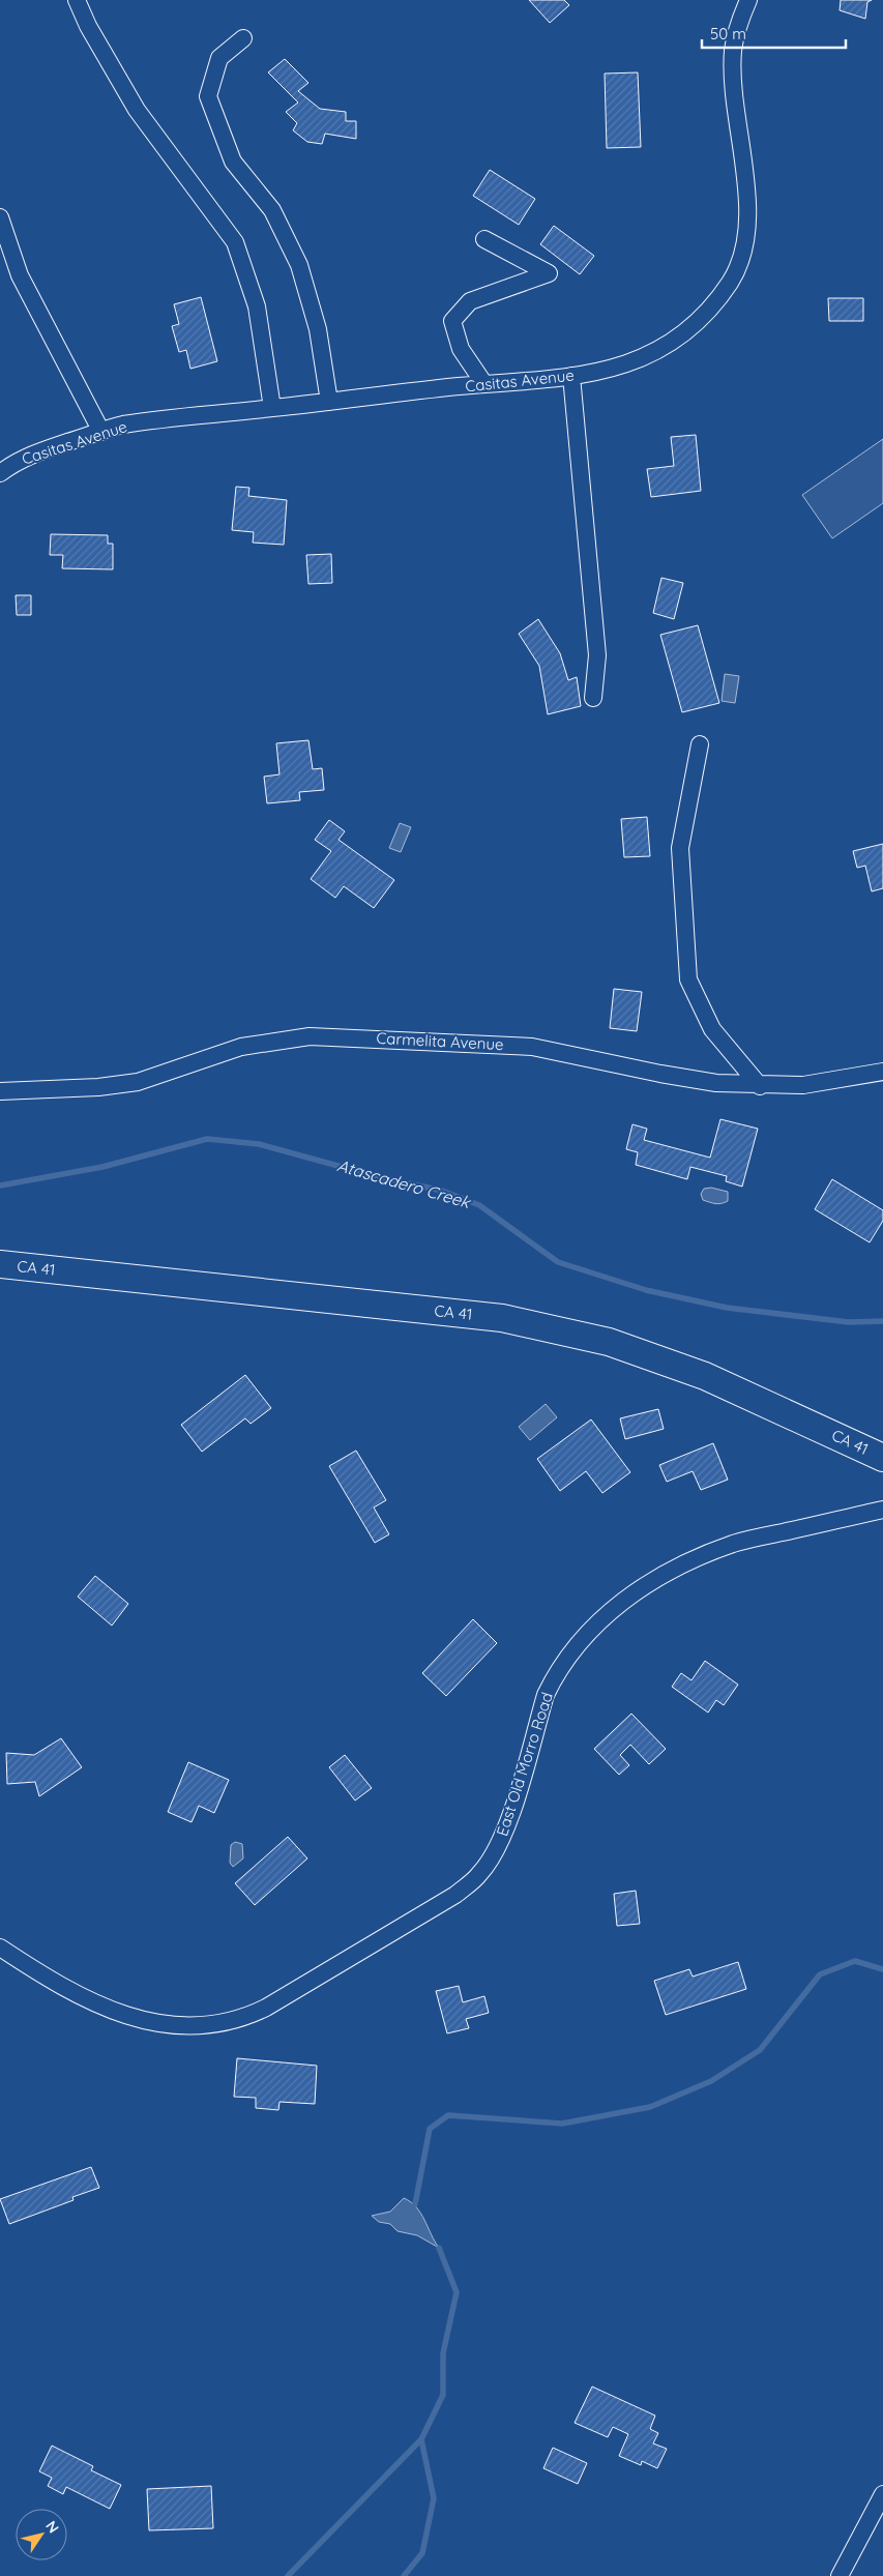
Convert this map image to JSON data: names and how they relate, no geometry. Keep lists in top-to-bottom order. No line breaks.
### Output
{"streets":{"main road":["CA 41"],"street":["Casitas Avenue","Carmelita Avenue","East Old Morro Road"]},"water":["Atascadero Creek"],"scale_bar":"50 m","north":"top right"}
